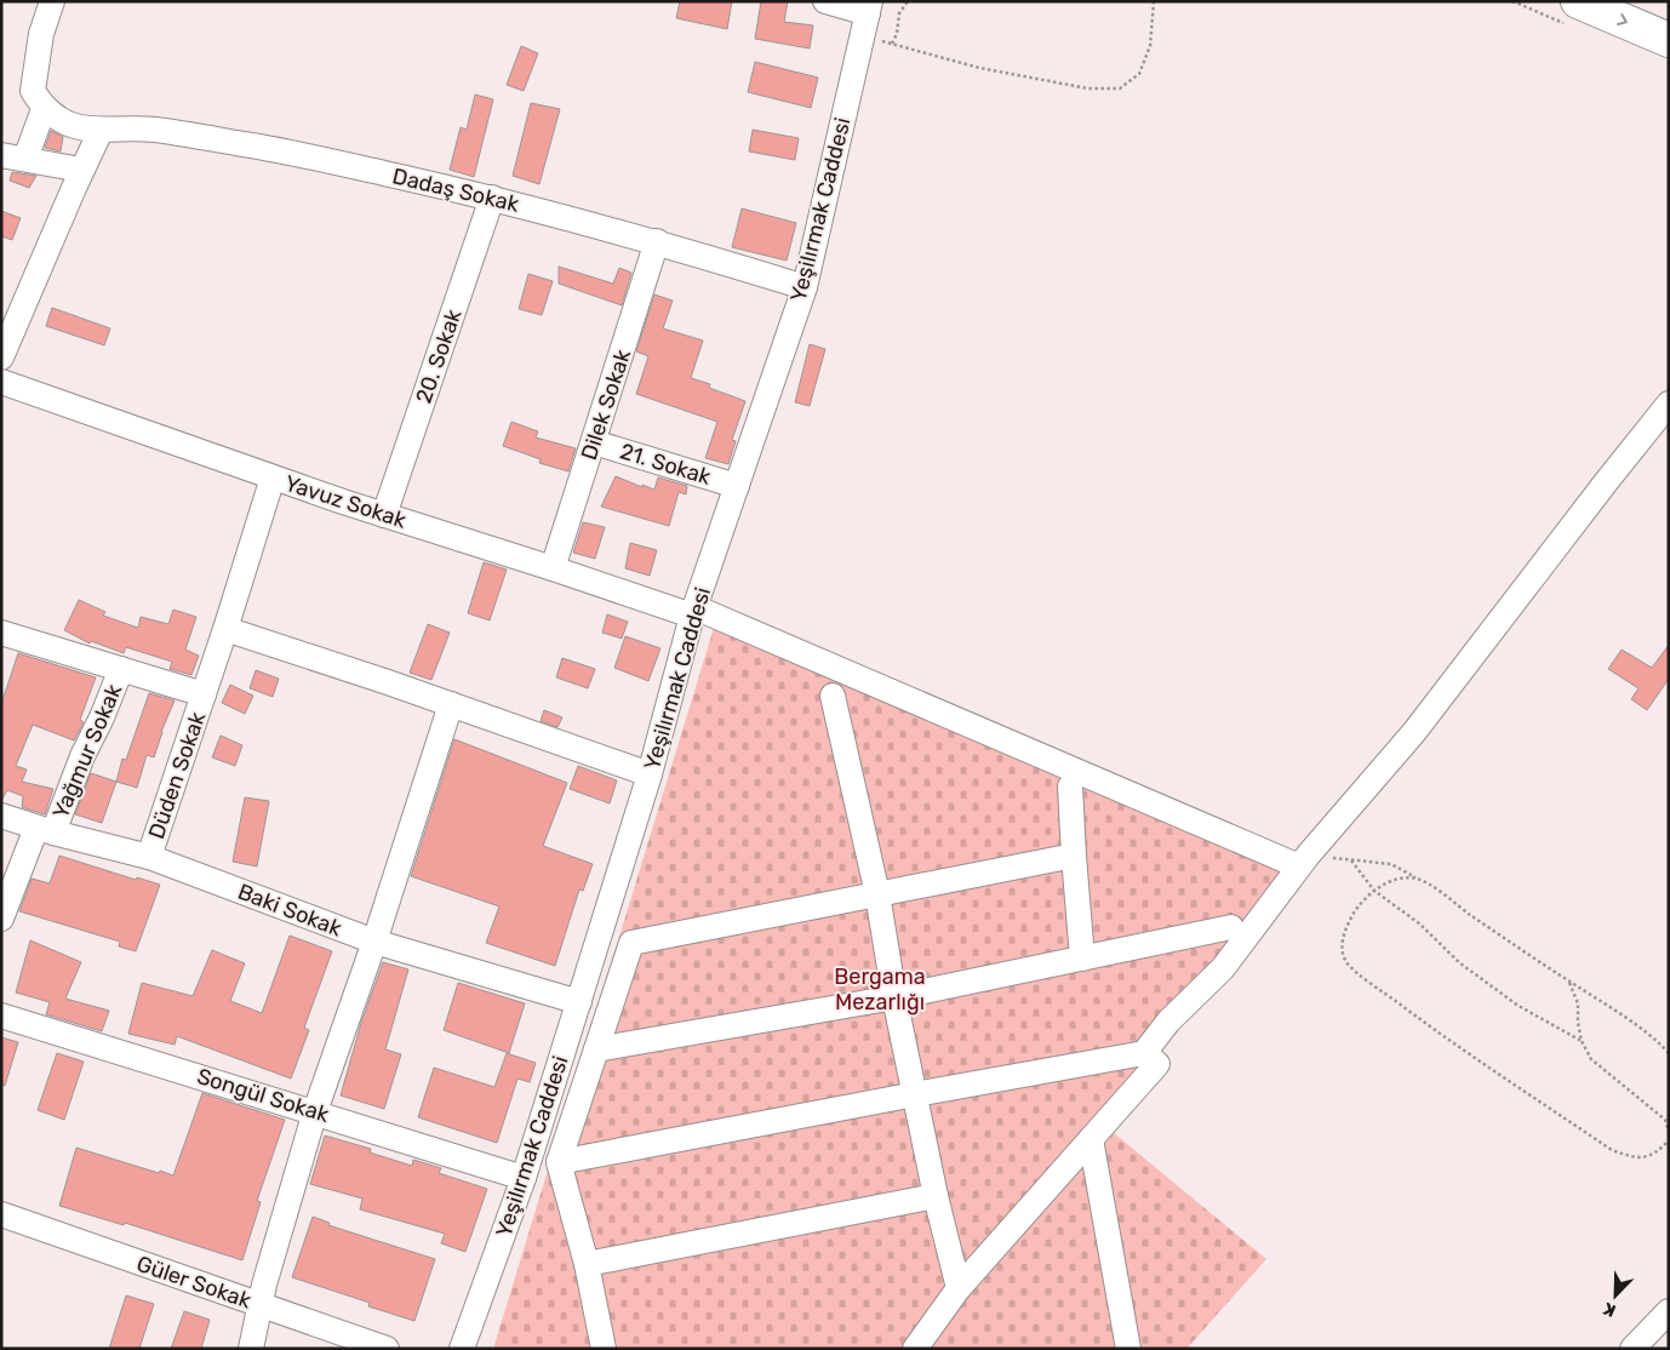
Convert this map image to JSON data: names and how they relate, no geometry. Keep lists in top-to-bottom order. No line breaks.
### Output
{"streets":{"street":["Dadaş Sokak","Yeşilırmak Caddesi","20. Sokak","Dilek Sokak","21. Sokak","Yavuz Sokak","Yağmur Sokak","Düden Sokak","Baki Sokak","Songül Sokak","Güler Sokak"]},"crossings":[["Dadaş Sokak","Yeşilırmak Caddesi"],["Dadaş Sokak","20. Sokak"],["Dadaş Sokak","Dilek Sokak"],["Yeşilırmak Caddesi","21. Sokak"],["Yeşilırmak Caddesi","Yavuz Sokak"],["Yeşilırmak Caddesi","Baki Sokak"],["Yeşilırmak Caddesi","Songül Sokak"],["20. Sokak","Yavuz Sokak"],["Dilek Sokak","21. Sokak"],["Dilek Sokak","Yavuz Sokak"],["Yağmur Sokak","Baki Sokak"],["Düden Sokak","Baki Sokak"]],"parks":["Bergama Mezarlığı"],"north":"bottom left"}
